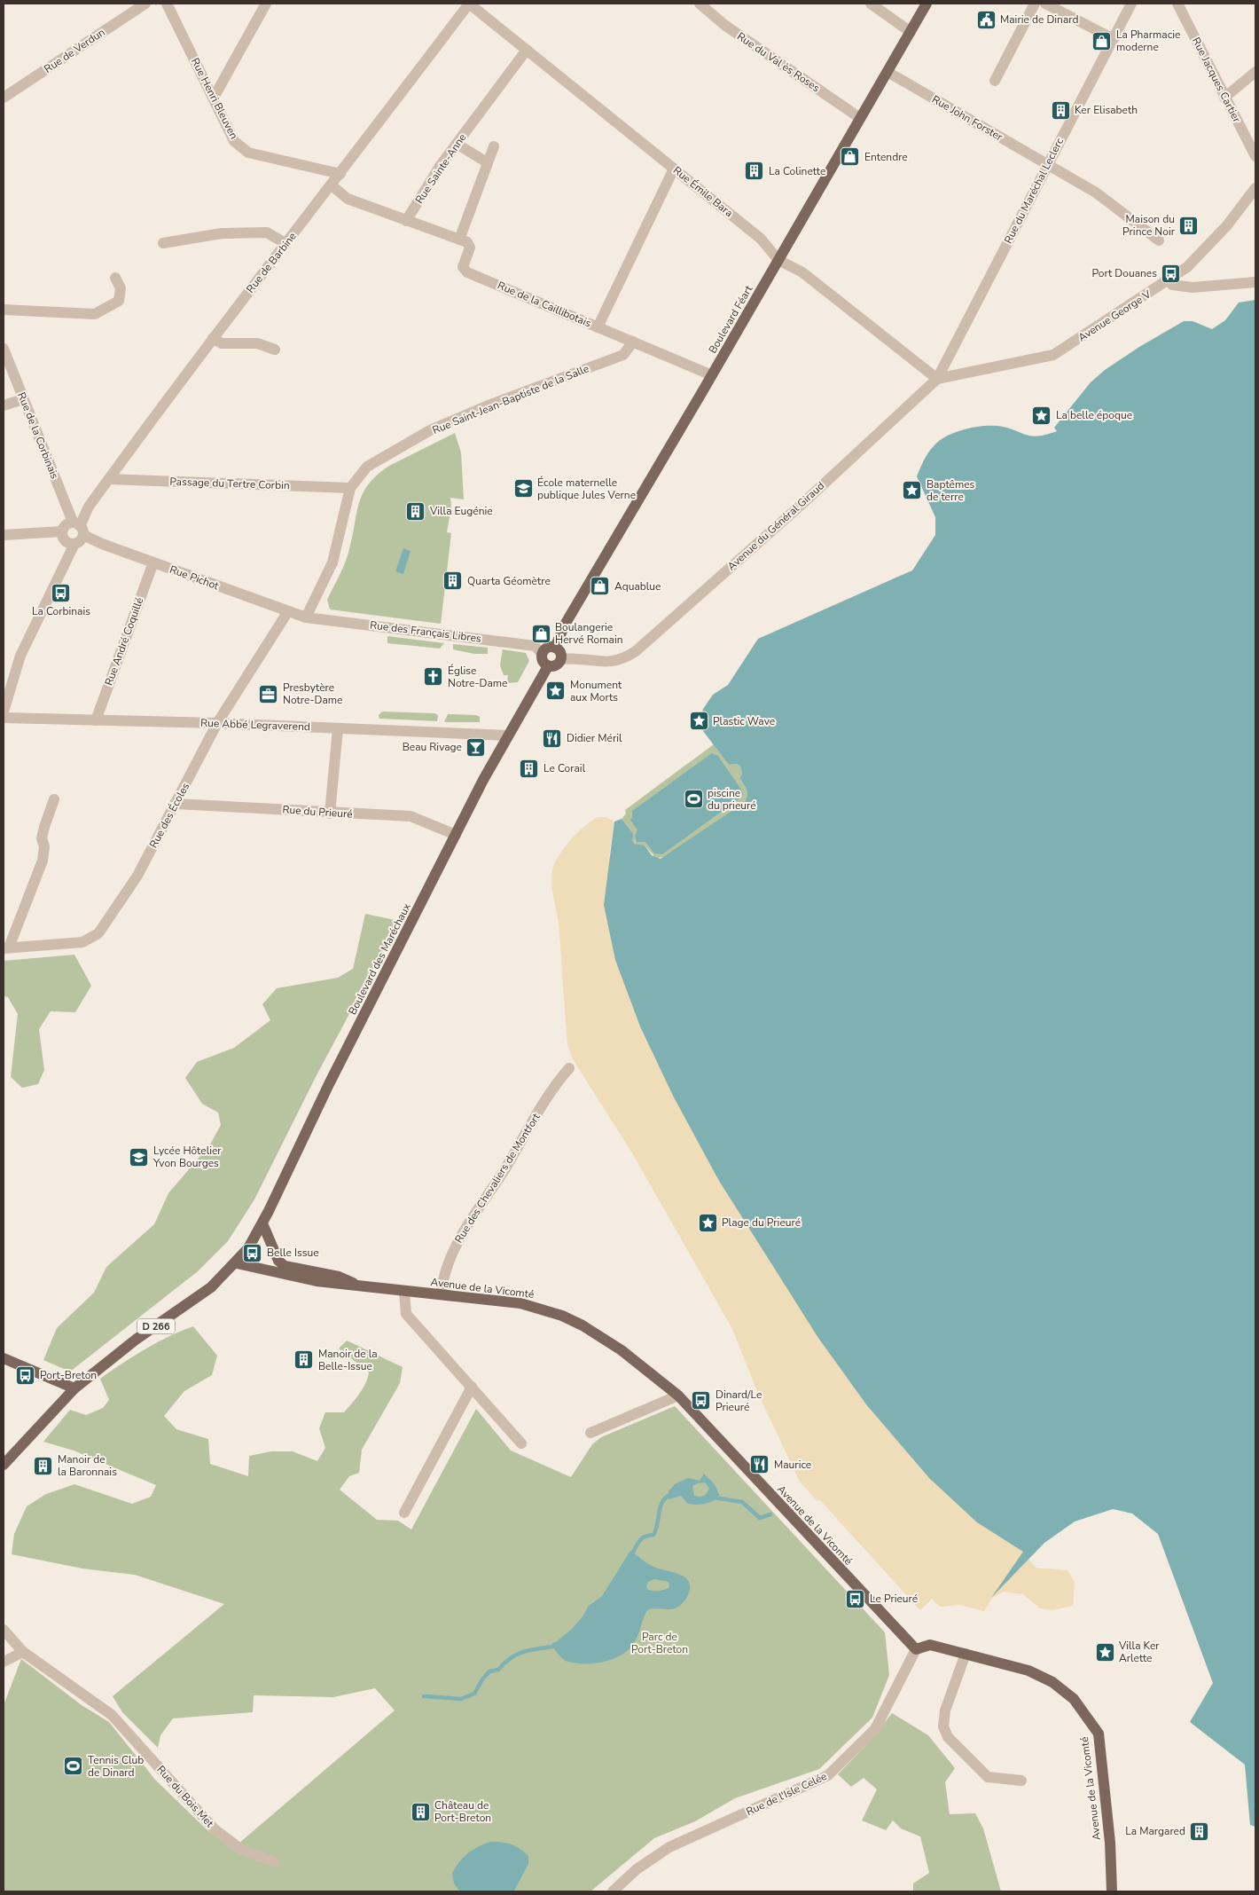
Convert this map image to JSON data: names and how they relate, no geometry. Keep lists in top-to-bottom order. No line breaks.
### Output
{"streets":{"main road":["Boulevard Féart","Boulevard des Maréchaux","Avenue de la Vicomté","D 266"],"street":["Rue de Verdun","Rue du Val ès Roses","Rue Jacques Cartier","Rue Henri Bleuven","Rue John Forster","Rue Sainte-Anne","Rue du Maréchal Leclerc","Rue Émile Bara","Rue de Barbine","Rue de la Caillibotais","Avenue George V","Rue Saint-Jean-Baptiste de la Salle","Rue de la Corbinais","Passage du Tertre Corbin","Avenue du Général Giraud","Rue Pichot","Rue des Français Libres","Rue André Coquillé","Rue Abbé Legraverend","Rue du Prieuré","Rue des Écoles","Rue des Chevaliers de Montfort","Rue de l'Isle Celée","Rue du Bois Met"]},"crossings":[["Rue du Val ès Roses","Boulevard Féart"],["Rue Henri Bleuven","Rue de Barbine"],["Rue John Forster","Rue du Maréchal Leclerc"],["Rue John Forster","Boulevard Féart"],["Rue Sainte-Anne","Rue Émile Bara"],["Rue du Maréchal Leclerc","Rue Émile Bara"],["Rue du Maréchal Leclerc","Avenue George V"],["Rue du Maréchal Leclerc","Avenue du Général Giraud"],["Rue Émile Bara","Rue de Barbine"],["Rue Émile Bara","Avenue George V"],["Rue Émile Bara","Boulevard Féart"],["Rue Émile Bara","Avenue du Général Giraud"],["Rue de Barbine","Rue de la Corbinais"],["Rue de Barbine","Passage du Tertre Corbin"],["Rue de Barbine","Rue Pichot"],["Rue de la Caillibotais","Boulevard Féart"],["Rue de la Caillibotais","Rue Saint-Jean-Baptiste de la Salle"],["Avenue George V","Avenue du Général Giraud"],["Boulevard Féart","Avenue du Général Giraud"],["Boulevard Féart","Rue des Français Libres"],["Boulevard Féart","Boulevard des Maréchaux"],["Rue Saint-Jean-Baptiste de la Salle","Passage du Tertre Corbin"],["Rue Saint-Jean-Baptiste de la Salle","Rue Pichot"],["Rue Saint-Jean-Baptiste de la Salle","Rue des Français Libres"],["Rue de la Corbinais","Rue Pichot"],["Avenue du Général Giraud","Rue des Français Libres"],["Avenue du Général Giraud","Boulevard des Maréchaux"],["Rue Pichot","Rue des Français Libres"],["Rue Pichot","Rue André Coquillé"],["Rue Pichot","Rue des Écoles"],["Rue des Français Libres","Boulevard des Maréchaux"],["Rue André Coquillé","Rue Abbé Legraverend"],["Rue Abbé Legraverend","Rue des Écoles"],["Rue Abbé Legraverend","Boulevard des Maréchaux"],["Rue du Prieuré","Rue des Écoles"],["Rue du Prieuré","Boulevard des Maréchaux"],["Boulevard des Maréchaux","Avenue de la Vicomté"],["Boulevard des Maréchaux","D 266"],["Rue des Chevaliers de Montfort","Avenue de la Vicomté"],["Avenue de la Vicomté","D 266"],["Avenue de la Vicomté","Rue de l'Isle Celée"]],"parks":["Parc de Port-Breton"],"places":{"public building":["Mairie de Dinard"],"shop":["La Pharmacie moderne","Entendre","Aquablue","Boulangerie Hervé Romain"],"building":["Ker Elisabeth","La Colinette","Maison du Prince Noir","Villa Eugénie","Quarta Géomètre","Le Corail","Manoir de la Belle-Issue","Manoir de la Baronnais","Château de Port-Breton","La Margared"],"bus stop":["Port Douanes","La Corbinais","Belle Issue","Port-Breton","Dinard/Le Prieuré","Le Prieuré"],"place":["La belle époque","Baptêmes de terre","Monument aux Morts","Plastic Wave","Plage du Prieuré","Villa Ker Arlette"],"school or university":["École maternelle publique Jules Verne","Lycée Hôtelier Yvon Bourges"],"church":["Église Notre-Dame"],"office":["Presbytère Notre-Dame"],"restaurant":["Didier Méril","Maurice"],"bar":["Beau Rivage"],"sports":["piscine du prieuré","Tennis Club de Dinard"]}}
